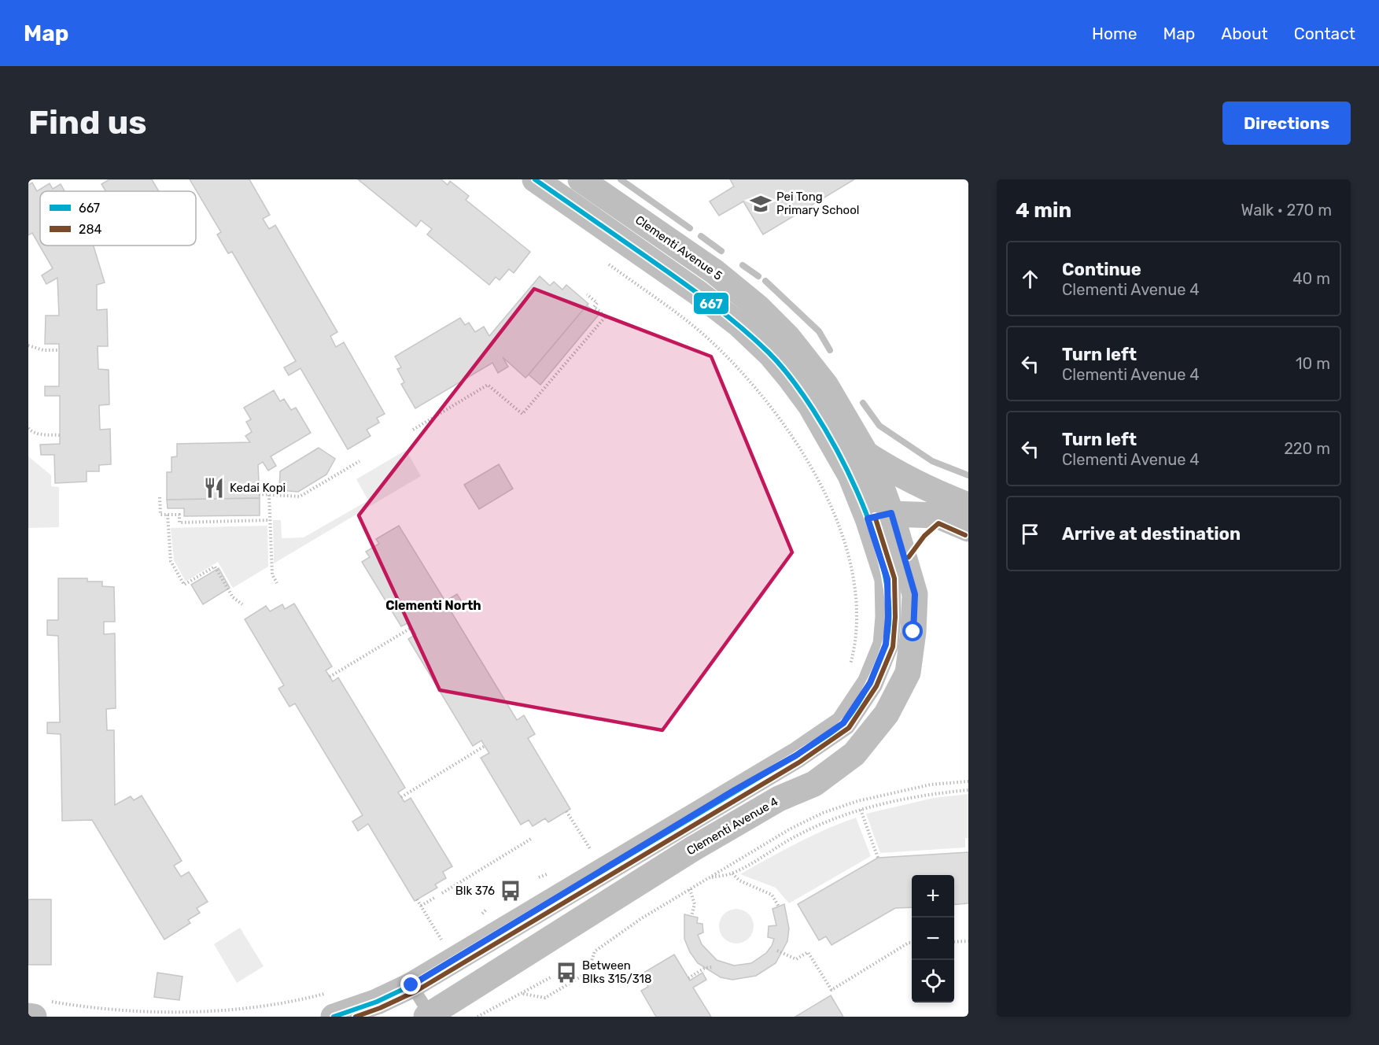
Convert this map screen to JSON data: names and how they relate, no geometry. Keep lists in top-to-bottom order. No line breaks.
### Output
{"streets":{"street":["Clementi Avenue 5","Clementi Avenue 4"]},"crossings":[["Clementi Avenue 5","Clementi Avenue 4"]],"districts":["Clementi North"],"places":{"school or university":["Pei Tong Primary School"],"restaurant":["Kedai Kopi"],"bus stop":["Blk 376","Between Blks 315/318"]},"lines":["transit line 667","transit line 284"],"legend":["667","284"],"page":{"header":"Map","nav":["Home","Map","About","Contact"],"buttons":"Directions","title":"Find us","heading":["4 min","Walk · 270 m"],"list":[["Continue","Clementi Avenue 4","40 m"],["Turn left","Clementi Avenue 4","10 m"],["Turn left","Clementi Avenue 4","220 m"],"Arrive at destination"],"map_buttons":["+","−"]}}
